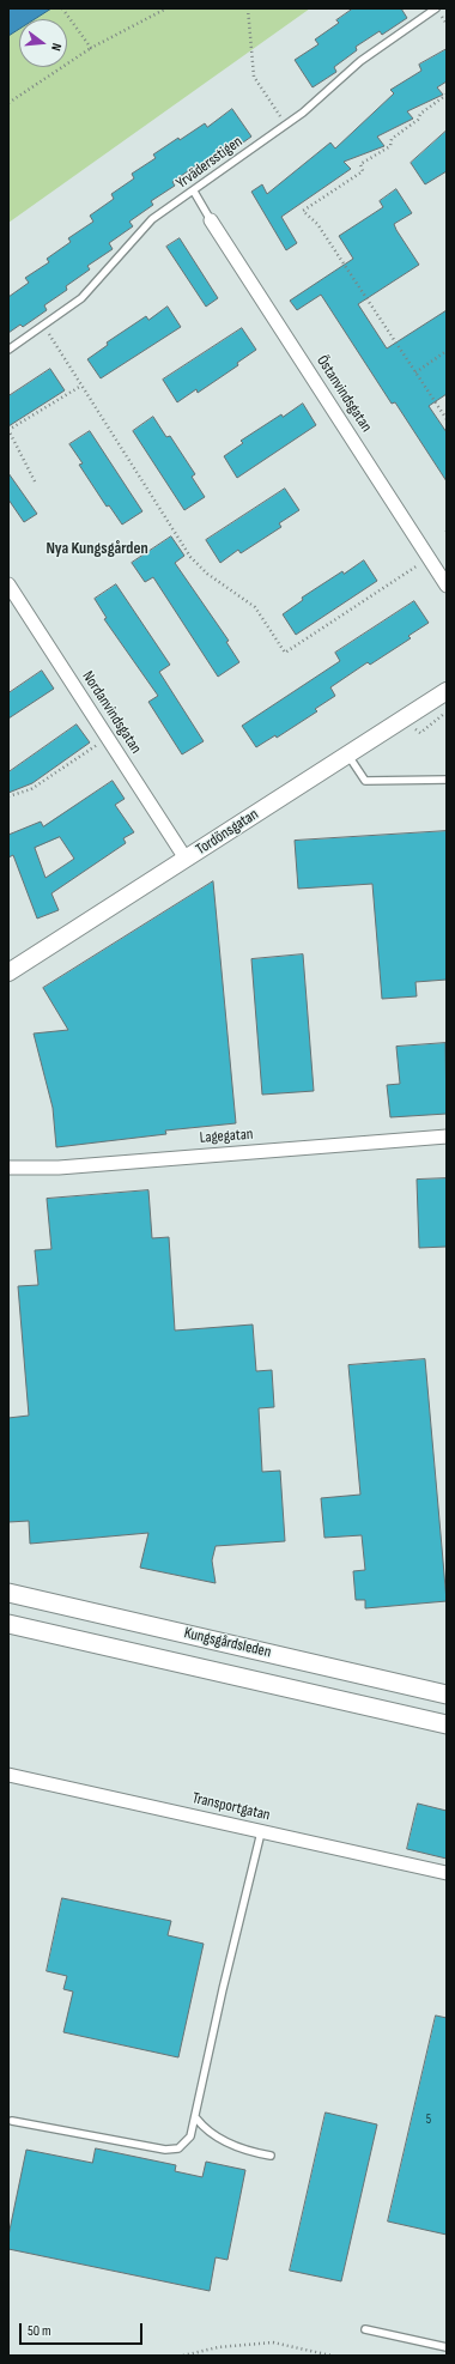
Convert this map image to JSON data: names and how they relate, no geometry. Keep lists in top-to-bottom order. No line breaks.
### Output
{"streets":{"main road":["Kungsgårdsleden"],"street":["Östanvindsgatan","Nordanvindsgatan","Tordönsgatan","Lagegatan","Transportgatan"],"lane":["Yrvädersstigen"]},"crossings":[["Nordanvindsgatan","Tordönsgatan"]],"districts":["Nya Kungsgården"],"house_numbers":["5"],"scale_bar":"50 m","north":"right"}
